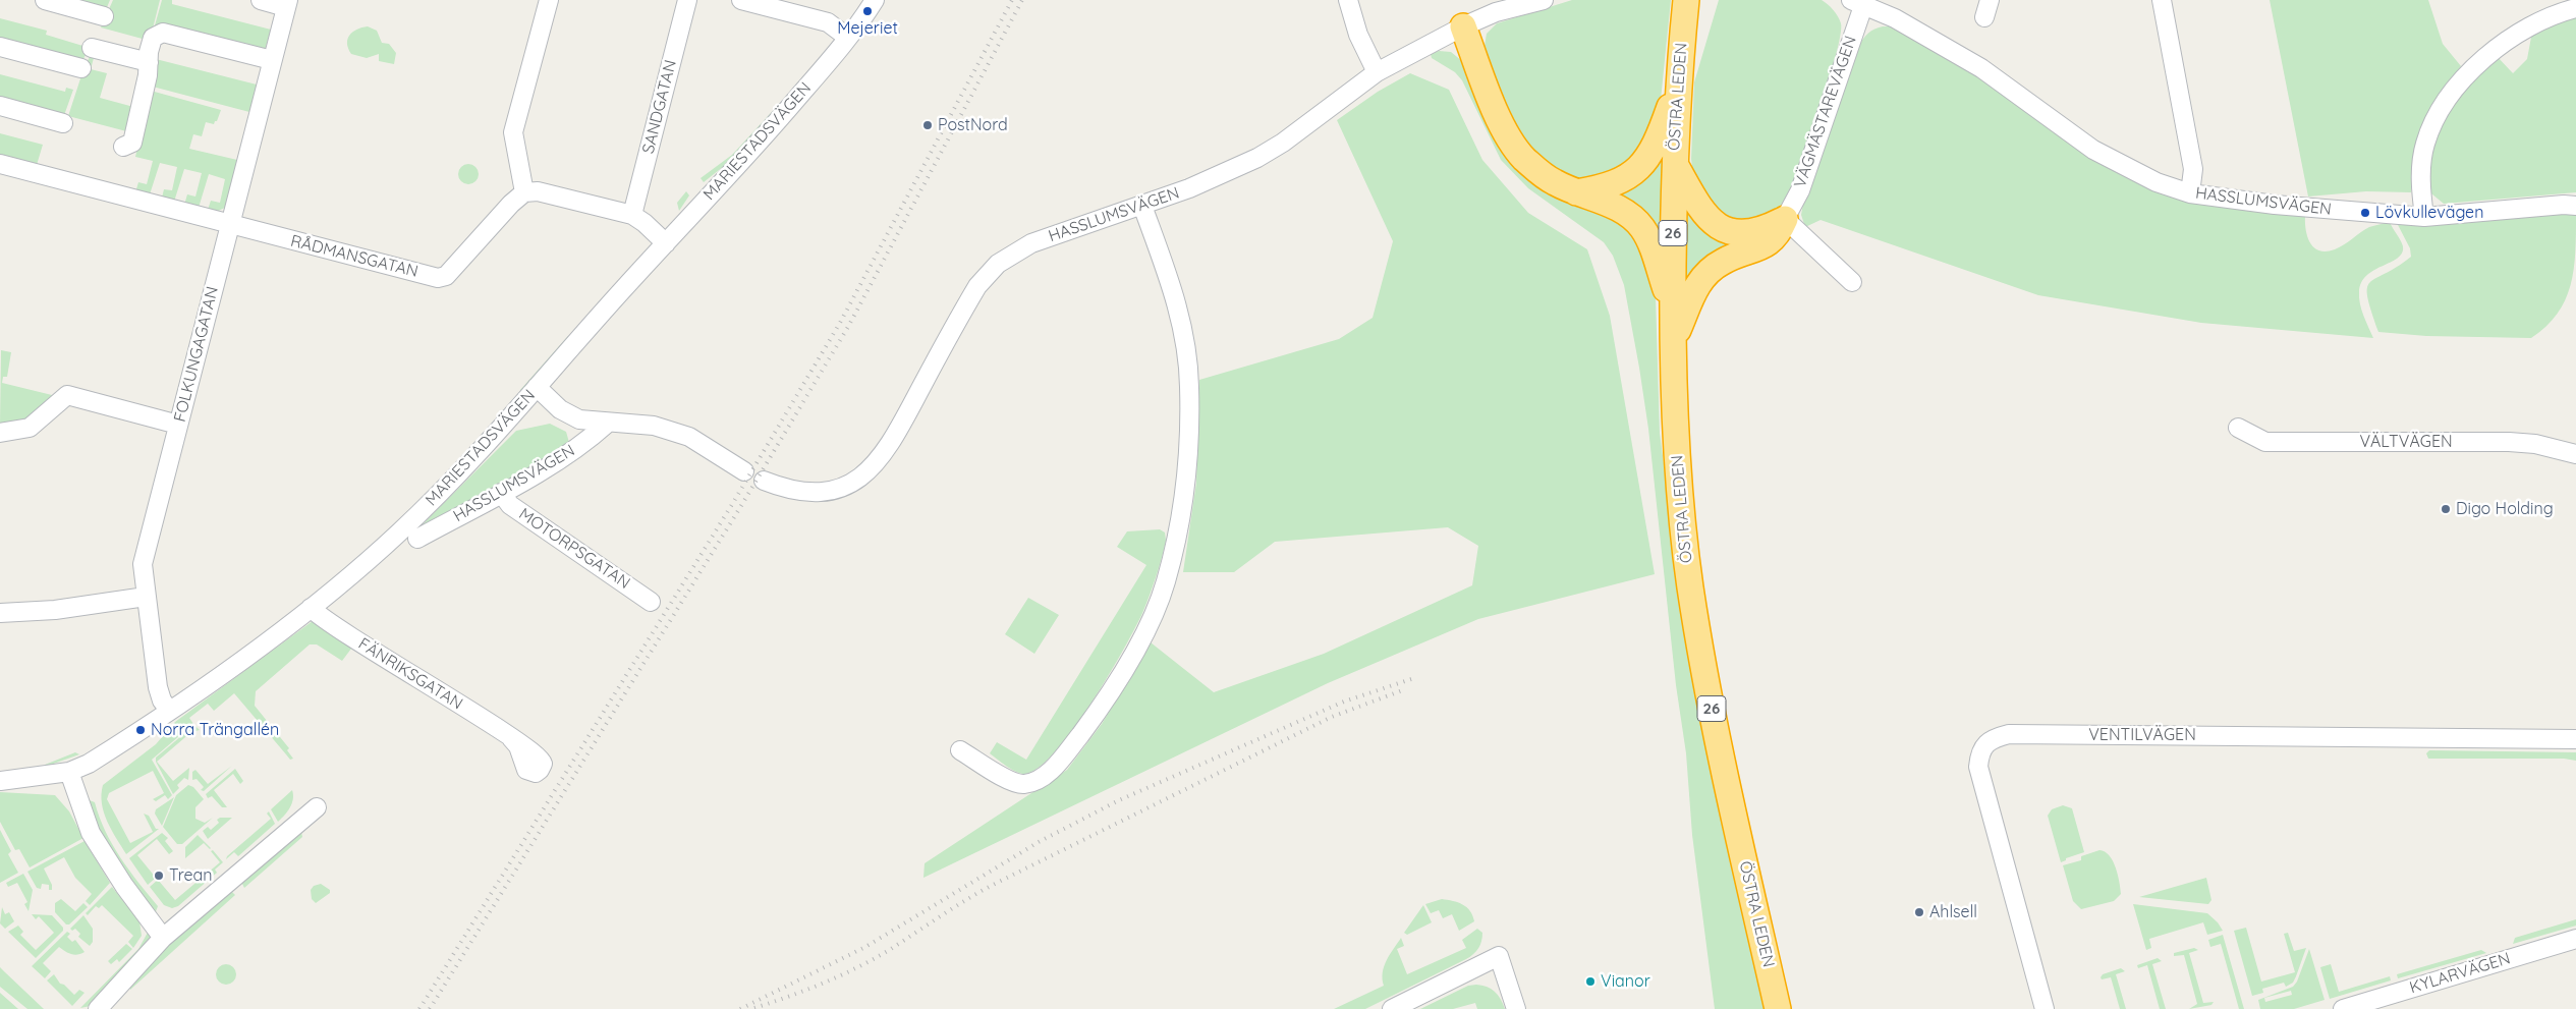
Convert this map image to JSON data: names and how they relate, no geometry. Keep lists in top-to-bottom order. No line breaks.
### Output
{"streets":{"highway":["ÖSTRA LEDEN","26"],"street":["SANDGATAN","VÄGMÄSTAREVÄGEN","MARIESTADSVÄGEN","HASSLUMSVÄGEN","RÅDMANSGATAN","FOLKUNGAGATAN","VÄLTVÄGEN","MOTORPSGATAN","FÄNRIKSGATAN","VENTILVÄGEN","KYLARVÄGEN"]},"crossings":[["VÄGMÄSTAREVÄGEN","HASSLUMSVÄGEN"],["MARIESTADSVÄGEN","HASSLUMSVÄGEN"],["MARIESTADSVÄGEN","FOLKUNGAGATAN"],["MARIESTADSVÄGEN","FÄNRIKSGATAN"],["HASSLUMSVÄGEN","MOTORPSGATAN"],["RÅDMANSGATAN","FOLKUNGAGATAN"]],"places":["Mejeriet","PostNord","Lövkullevägen","Digo Holding","Norra Trängallén","Trean","Ahlsell","Vianor"]}
